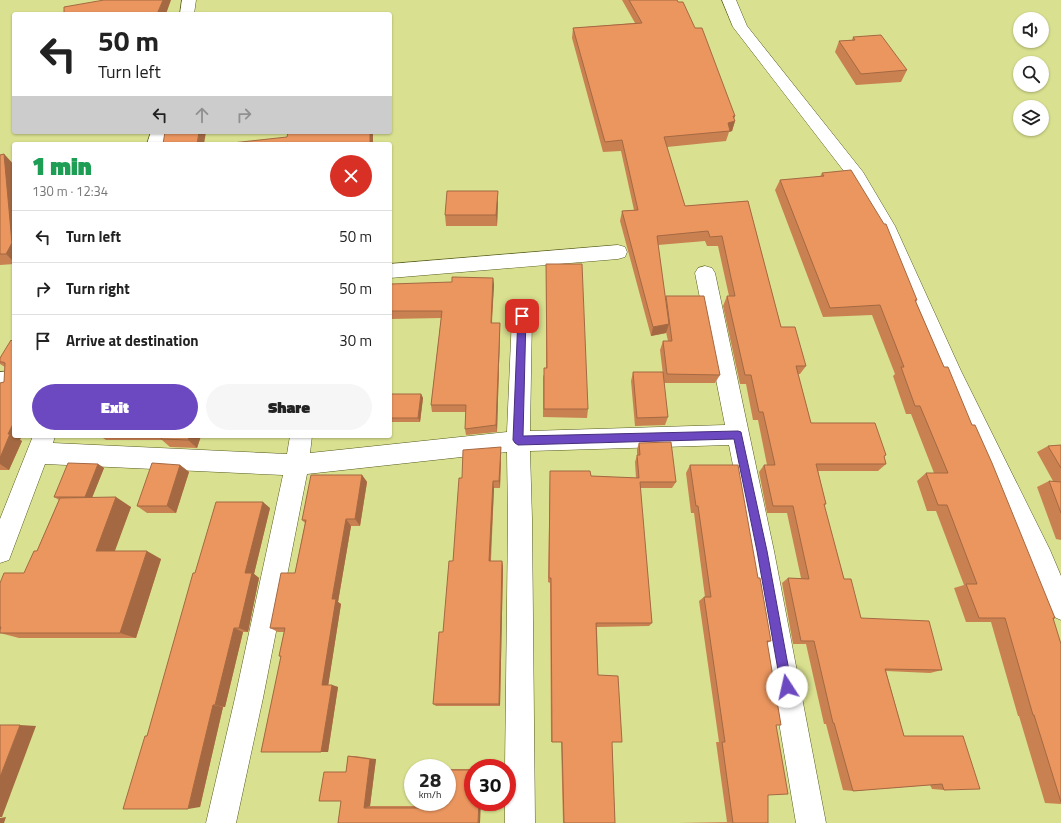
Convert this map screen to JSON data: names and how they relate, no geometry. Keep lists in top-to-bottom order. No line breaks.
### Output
{"page":{"turn":["50 m","Turn left"],"heading":["1 min","130 m · 12:34"],"list":[{"name":"Turn left","value":"50 m"},{"name":"Turn right","value":"50 m"},{"name":"Arrive at destination","value":"30 m"}],"buttons":["Exit","Share"],"speed":"28 km/h","limit":"30"}}
